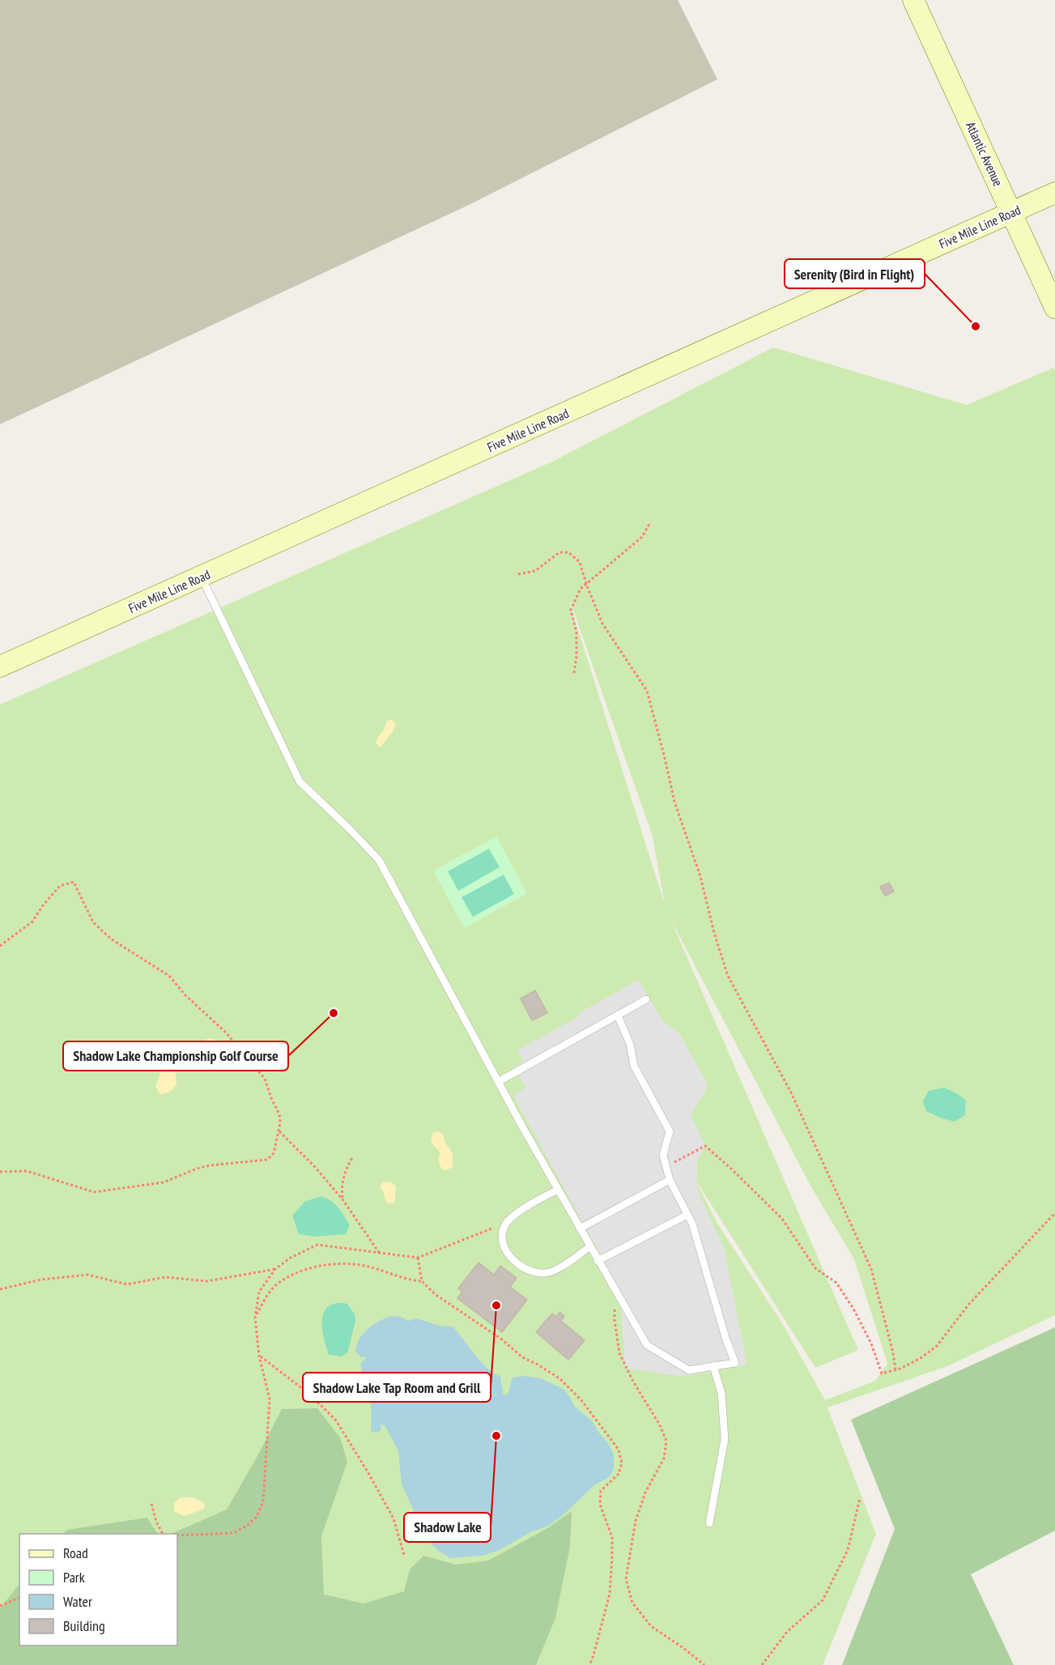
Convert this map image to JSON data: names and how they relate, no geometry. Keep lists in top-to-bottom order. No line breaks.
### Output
{"streets":{"main road":["Atlantic Avenue","Five Mile Line Road"]},"crossings":[["Atlantic Avenue","Five Mile Line Road"]],"places":["Serenity (Bird in Flight)","Shadow Lake Championship Golf Course","Shadow Lake Tap Room and Grill","Shadow Lake"],"legend":["Road","Park","Water","Building"]}
